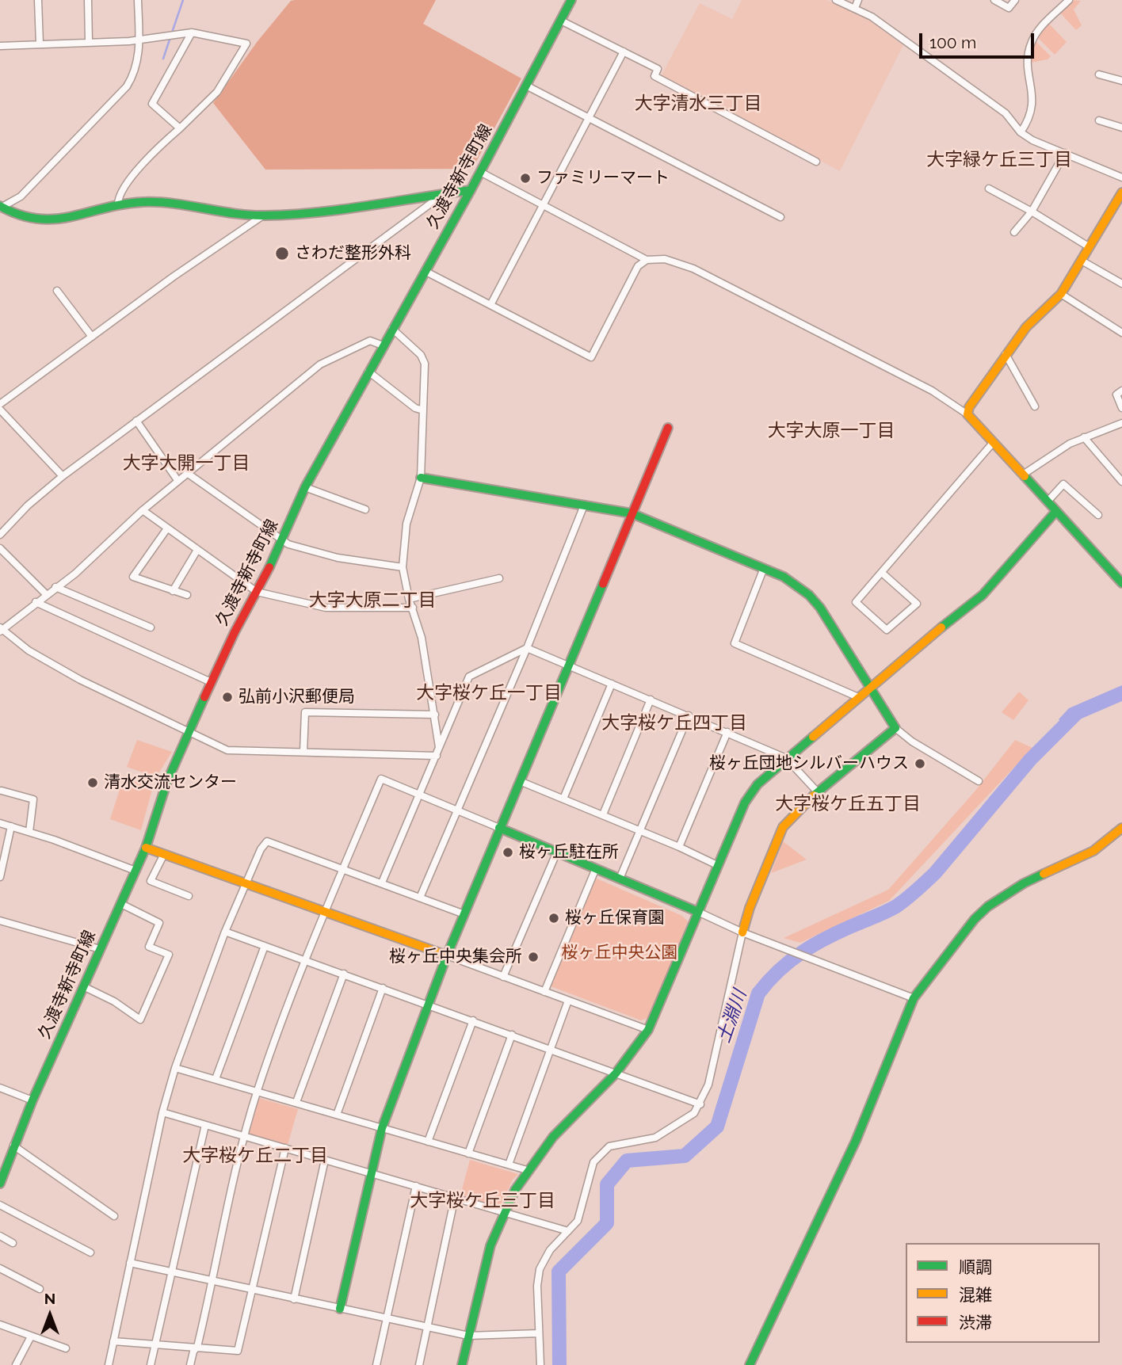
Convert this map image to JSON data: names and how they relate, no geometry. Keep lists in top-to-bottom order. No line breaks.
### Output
{"streets":{"street":["久渡寺新寺町線"]},"districts":["大字清水三丁目","大字緑ケ丘三丁目","大字大原一丁目","大字大開一丁目","大字大原二丁目","大字桜ケ丘一丁目","大字桜ケ丘四丁目","大字桜ケ丘五丁目","大字桜ケ丘二丁目","大字桜ケ丘三丁目"],"water":["土淵川"],"parks":["桜ヶ丘中央公園"],"places":["ファミリーマート","さわだ整形外科","弘前小沢郵便局","桜ヶ丘団地シルバーハウス","清水交流センター","桜ヶ丘駐在所","桜ヶ丘保育園","桜ヶ丘中央集会所"],"legend":["順調","混雑","渋滞"],"scale_bar":"100 m","north":"top"}
